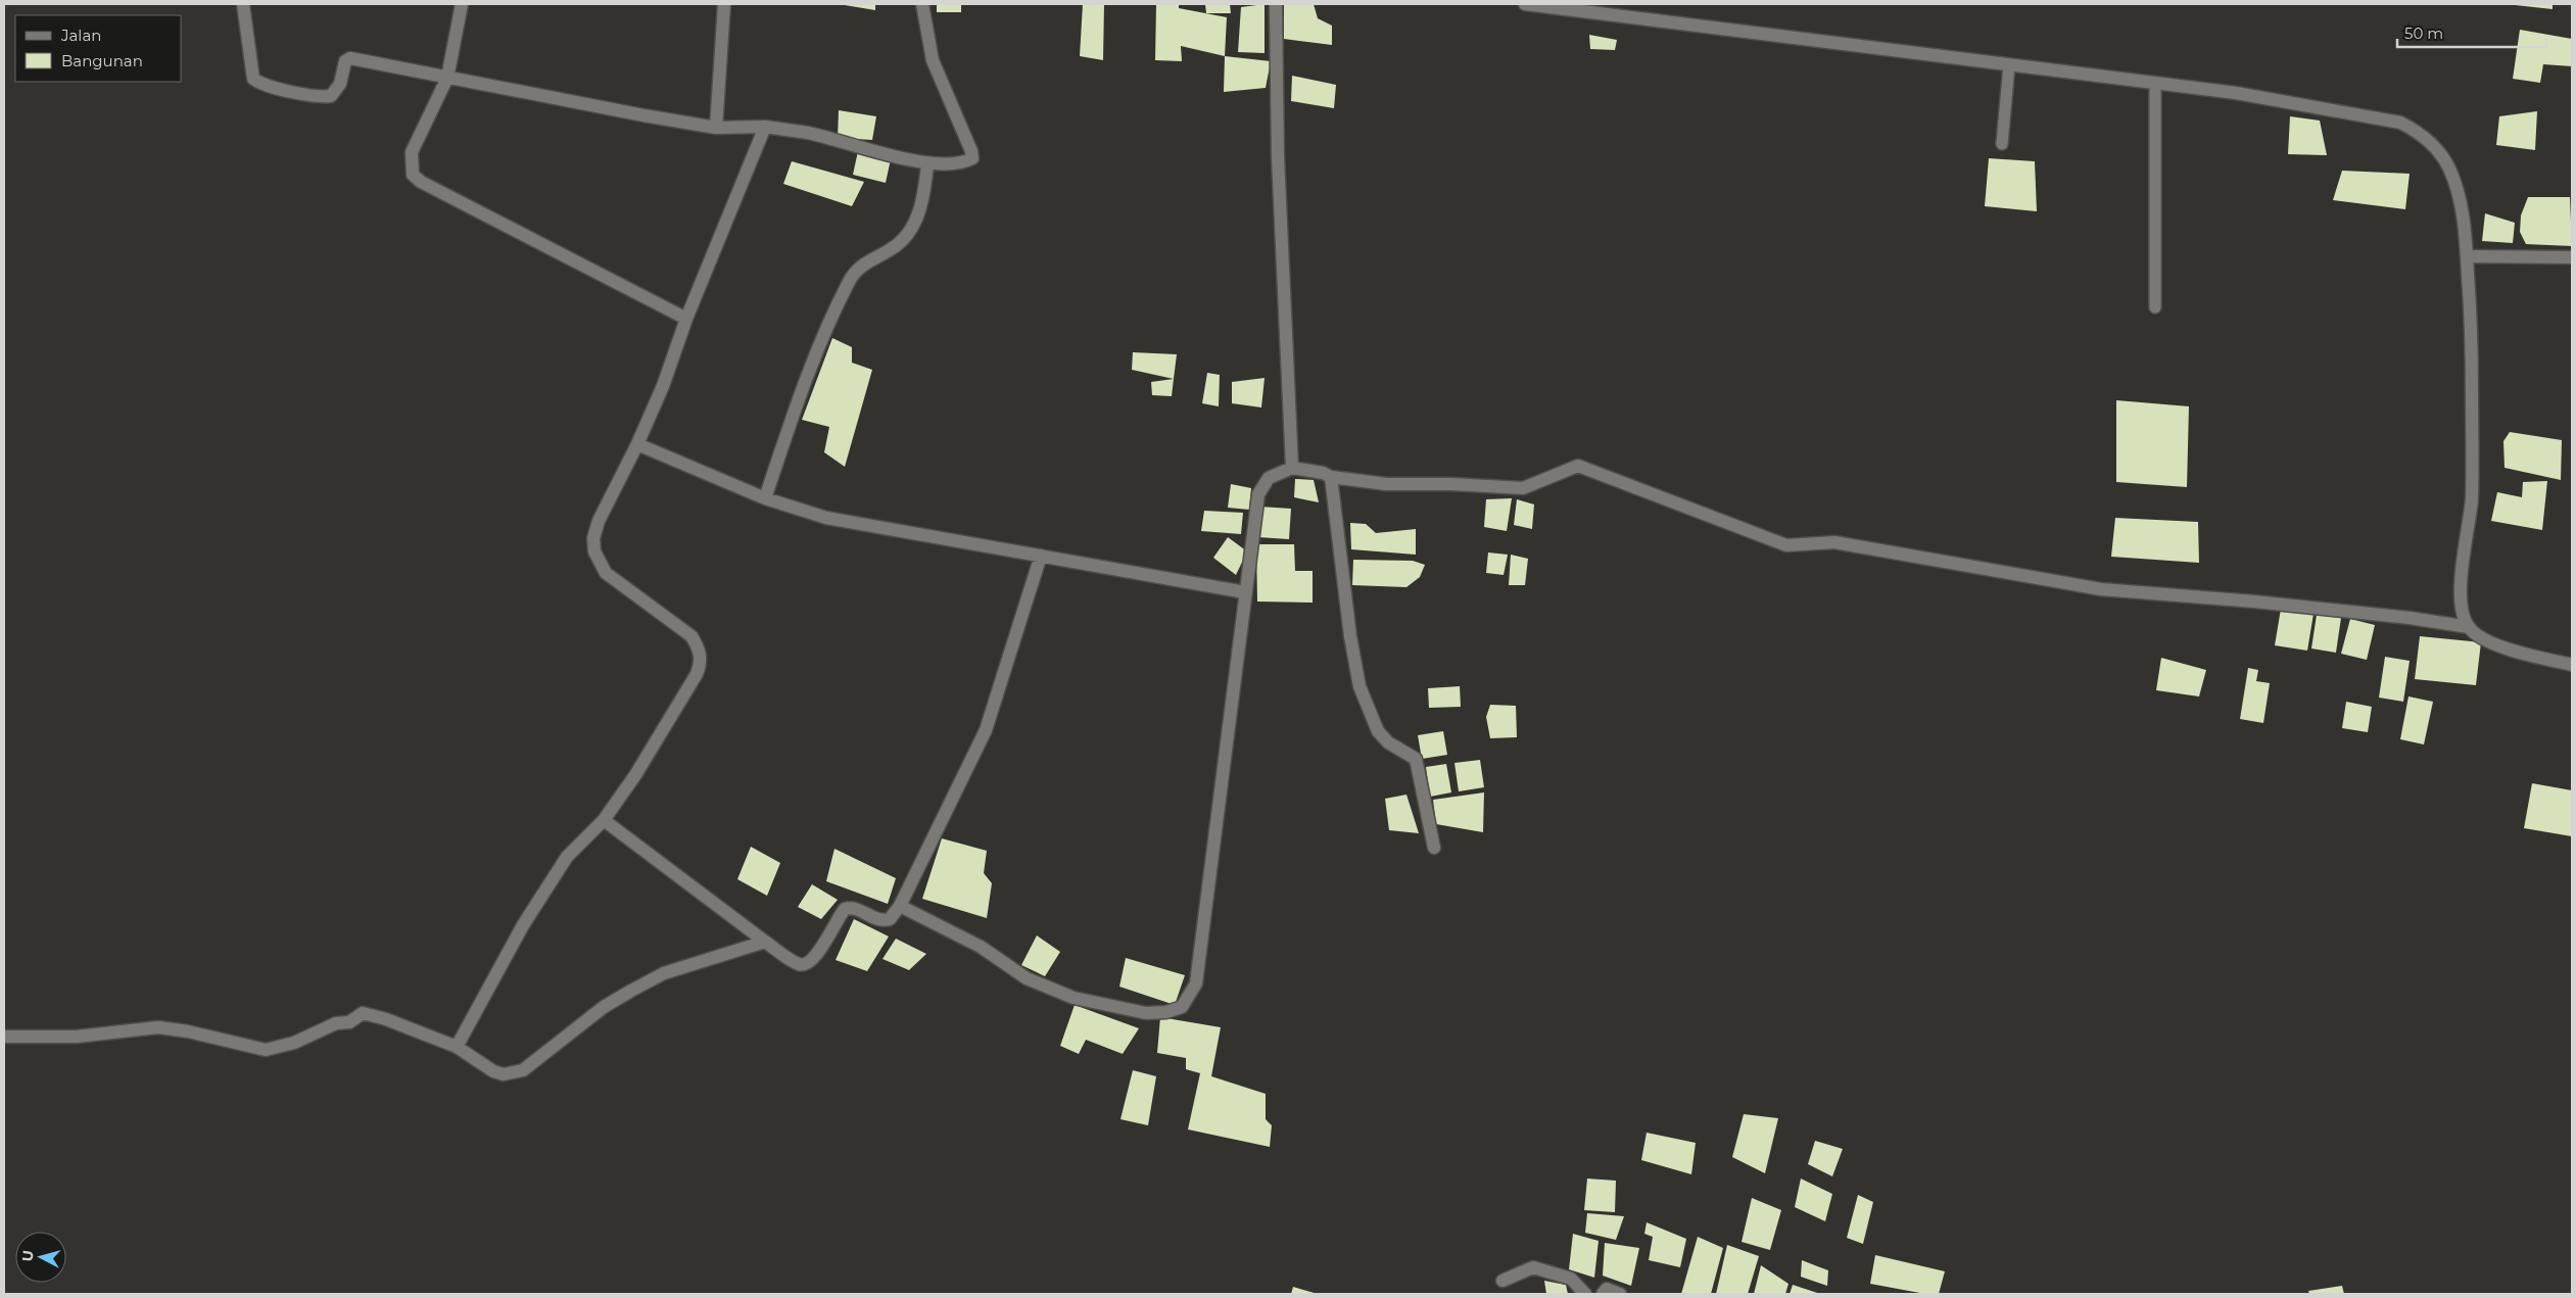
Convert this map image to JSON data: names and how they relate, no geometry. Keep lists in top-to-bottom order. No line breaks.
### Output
{"legend":["Jalan","Bangunan"],"scale_bar":"50 m","north":"left"}
